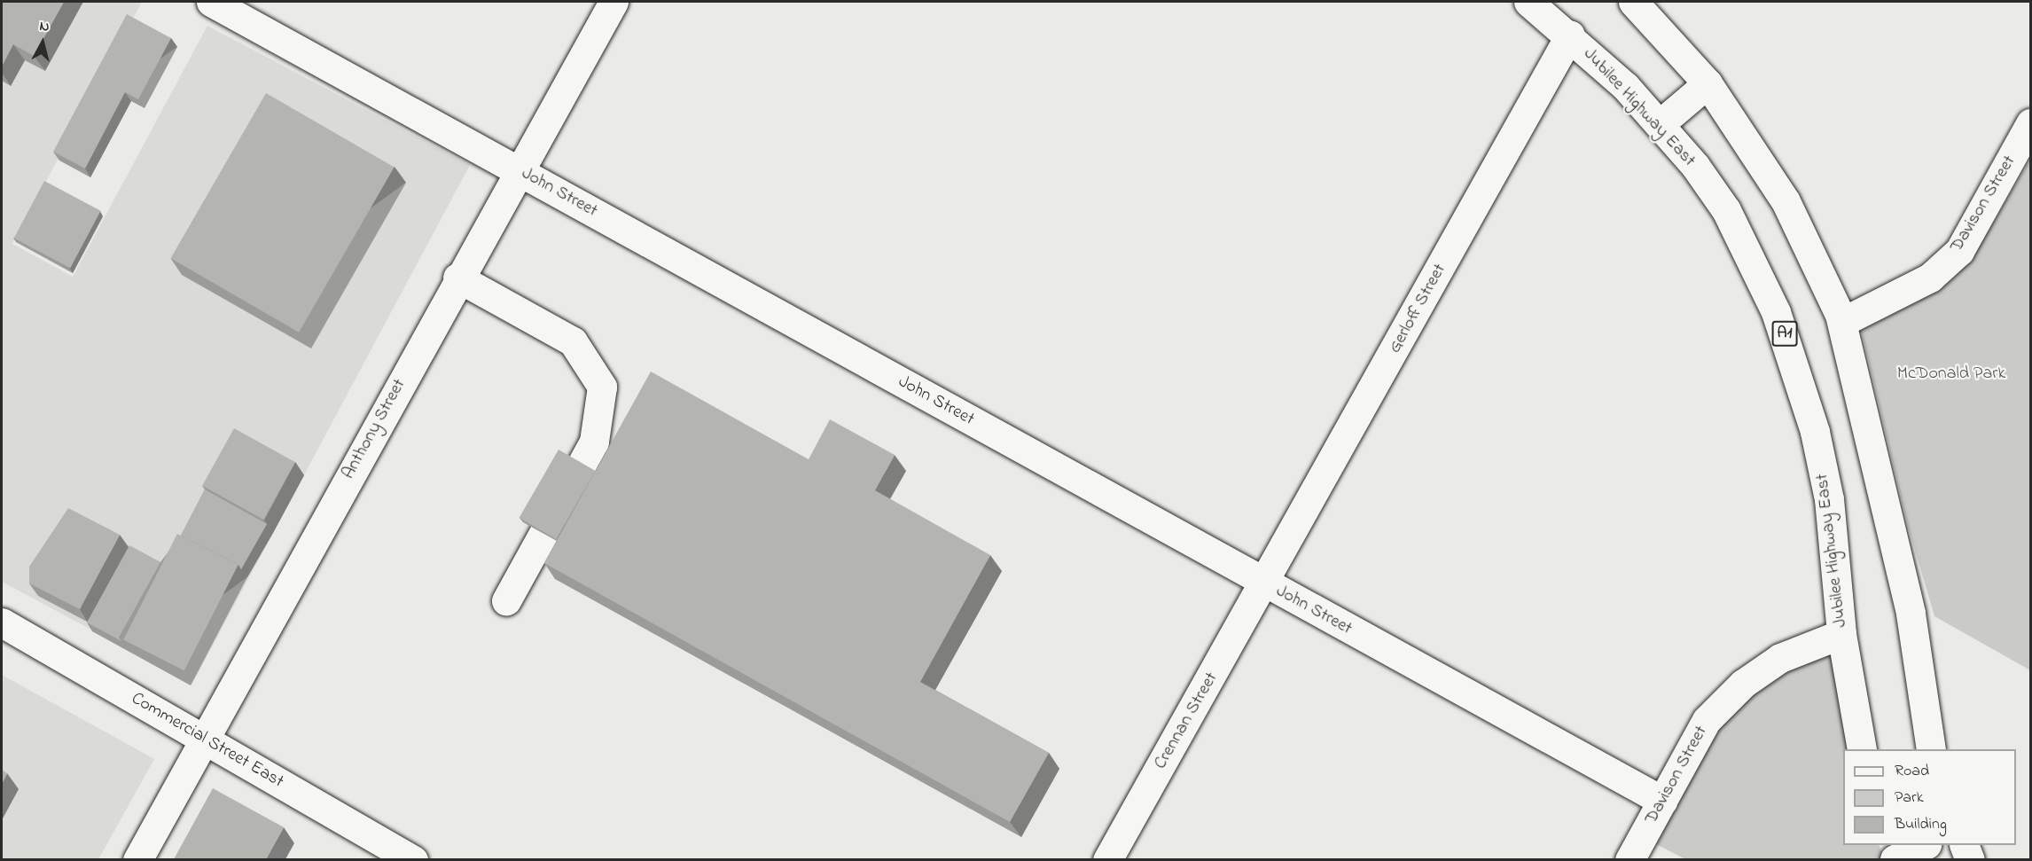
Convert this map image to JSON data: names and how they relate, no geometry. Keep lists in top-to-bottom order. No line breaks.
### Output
{"streets":{"main road":["Jubilee Highway East","John Street","Davison Street","Gerloff Street","A1","Anthony Street","Crennan Street","Commercial Street East"]},"crossings":[["Jubilee Highway East","Davison Street"],["Jubilee Highway East","Gerloff Street"],["John Street","Davison Street"],["John Street","Gerloff Street"],["John Street","Anthony Street"],["John Street","Crennan Street"],["Gerloff Street","Crennan Street"],["Anthony Street","Commercial Street East"]],"parks":["McDonald Park"],"legend":["Road","Park","Building"],"north":"top"}
